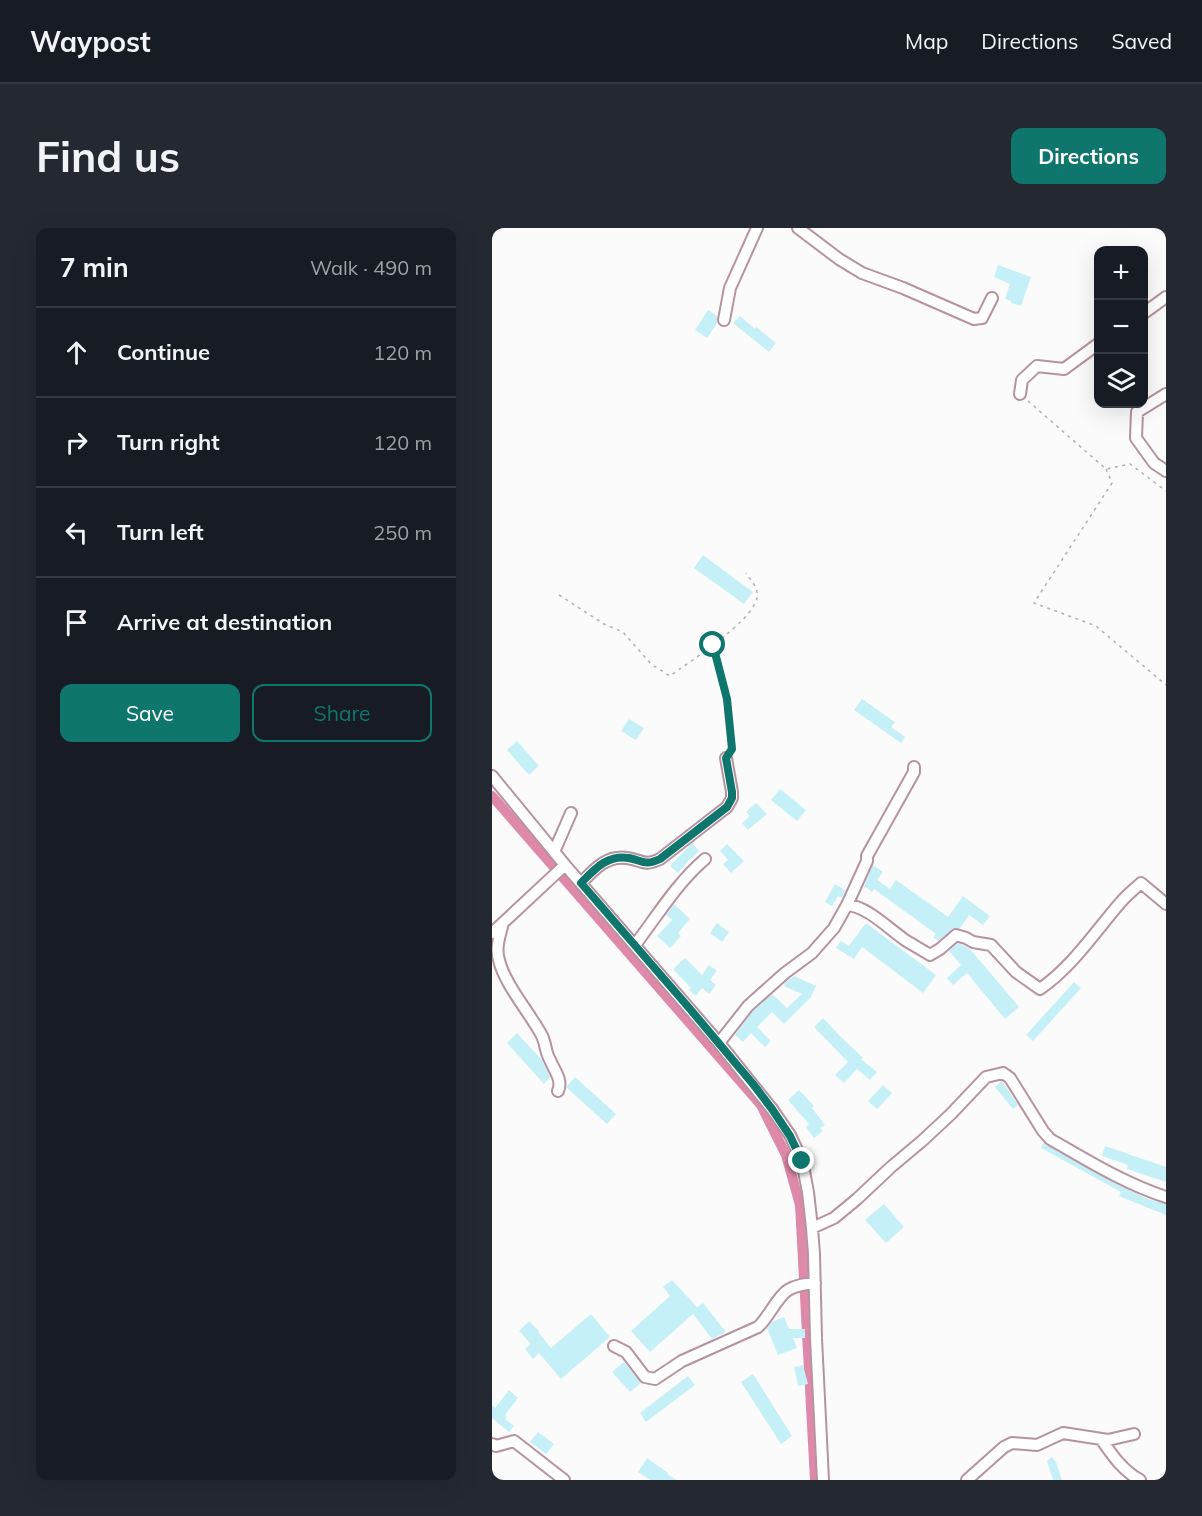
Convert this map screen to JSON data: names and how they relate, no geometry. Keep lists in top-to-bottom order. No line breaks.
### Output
{"page":{"header":"Waypost","nav":["Map","Directions","Saved"],"buttons":["Directions",["Save","Share"]],"title":"Find us","heading":["7 min","Walk · 490 m"],"map_buttons":["+","−"],"list":[["Continue","120 m"],["Turn right","120 m"],["Turn left","250 m"],"Arrive at destination"]}}
